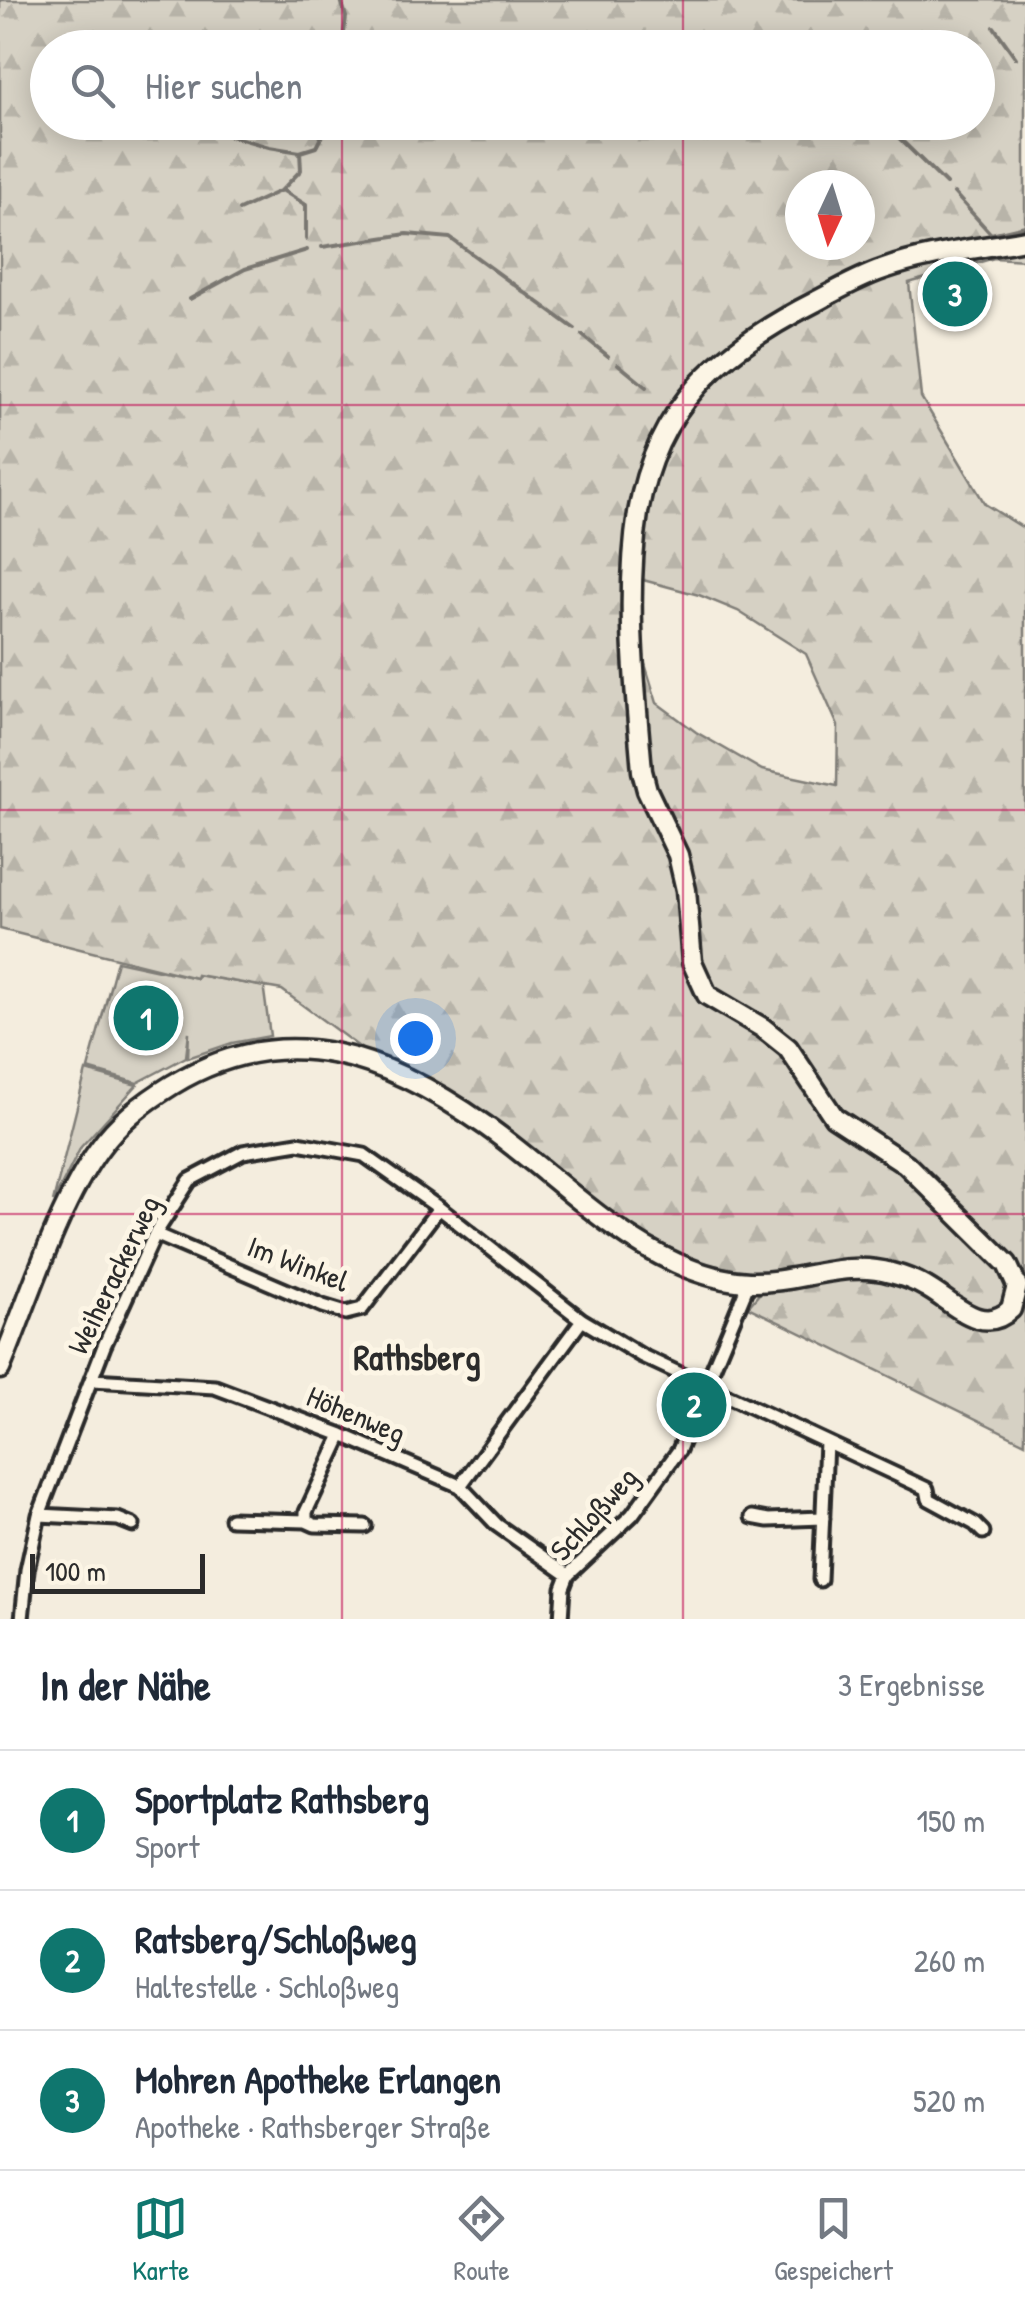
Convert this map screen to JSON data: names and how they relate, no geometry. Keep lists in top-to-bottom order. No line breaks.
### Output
{"streets":{"street":["Im Winkel","Weiherackerweg","Höhenweg","Schloßweg"]},"crossings":[["Im Winkel","Weiherackerweg"],["Weiherackerweg","Höhenweg"],["Weiherackerweg","Schloßweg"],["Höhenweg","Schloßweg"]],"districts":["Rathsberg"],"scale_bar":"100 m","north":"bottom","page":{"search":"Hier suchen","pins":["3","1","2"],"scale":"100 m","heading":["In der Nähe","3 Ergebnisse"],"list":[{"mark":"1","name":"Sportplatz Rathsberg","note":"Sport","value":"150 m"},{"mark":"2","name":"Ratsberg/Schloßweg","note":"Haltestelle · Schloßweg","value":"260 m"},{"mark":"3","name":"Mohren Apotheke Erlangen","note":"Apotheke · Rathsberger Straße","value":"520 m"}],"nav":["Karte","Route","Gespeichert"]}}
